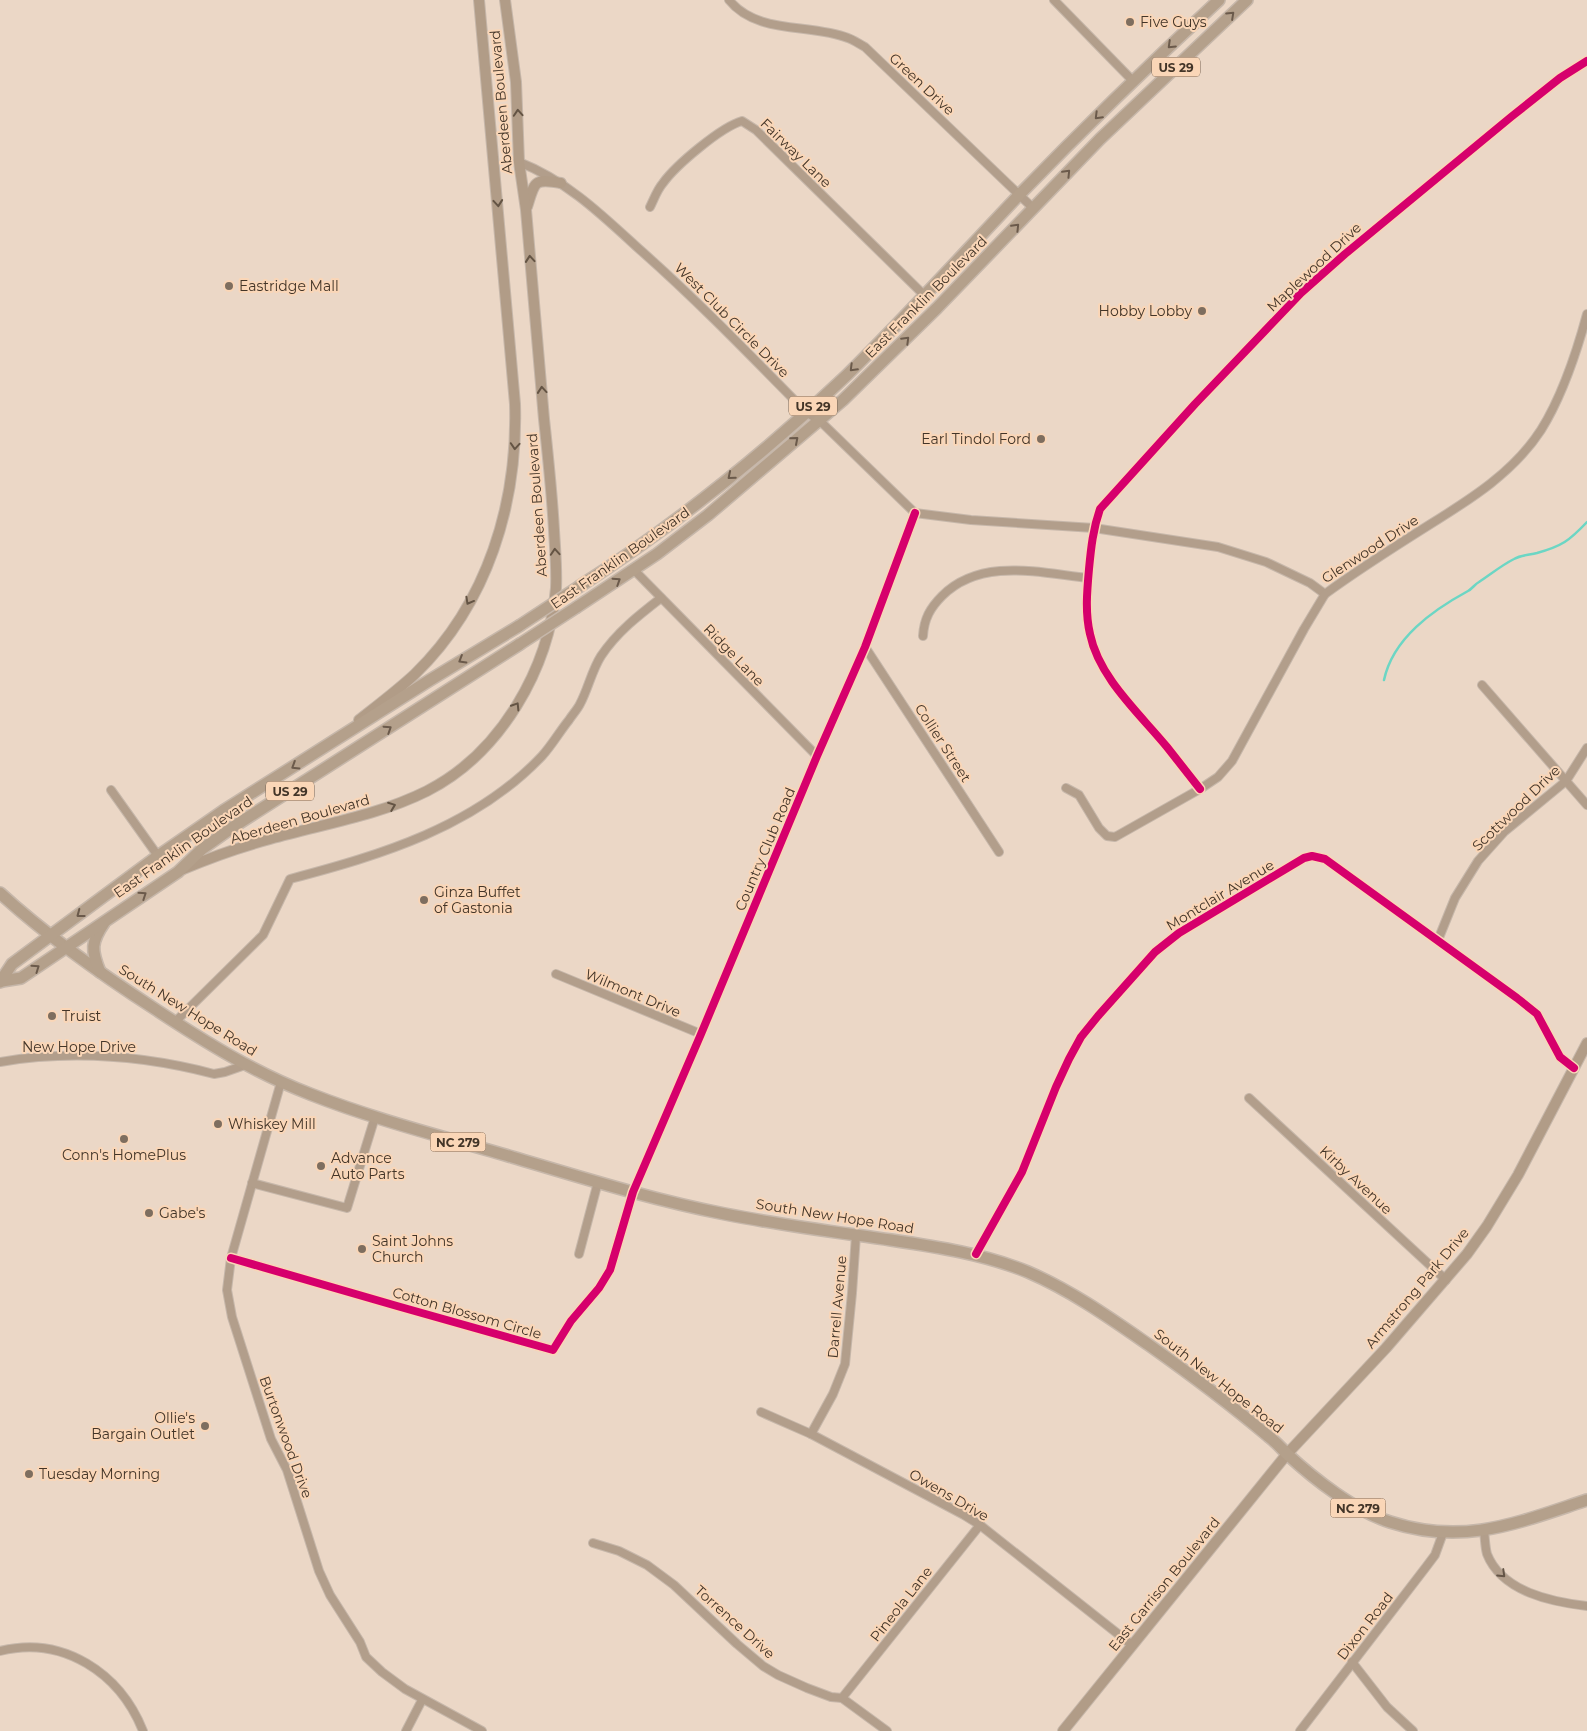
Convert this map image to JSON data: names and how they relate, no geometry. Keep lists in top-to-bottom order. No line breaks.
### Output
{"streets":{"main road":["US 29","Aberdeen Boulevard","East Franklin Boulevard","South New Hope Road","NC 279","Armstrong Park Drive","East Garrison Boulevard"],"street":["Green Drive","Fairway Lane","Maplewood Drive","West Club Circle Drive","Glenwood Drive","Ridge Lane","Collier Street","Scottwood Drive","Country Club Road","Montclair Avenue","Wilmont Drive","New Hope Drive","Kirby Avenue","Darrell Avenue","Cotton Blossom Circle","Burtonwood Drive","Owens Drive","Pineola Lane","Torrence Drive","Dixon Road"]},"crossings":[["Green Drive","East Franklin Boulevard"],["Aberdeen Boulevard","East Franklin Boulevard"],["Aberdeen Boulevard","West Club Circle Drive"],["Fairway Lane","East Franklin Boulevard"],["Maplewood Drive","Glenwood Drive"],["East Franklin Boulevard","West Club Circle Drive"],["East Franklin Boulevard","Ridge Lane"],["East Franklin Boulevard","South New Hope Road"],["East Franklin Boulevard","NC 279"],["West Club Circle Drive","Glenwood Drive"],["West Club Circle Drive","Country Club Road"],["Glenwood Drive","Country Club Road"],["Ridge Lane","Country Club Road"],["Collier Street","Country Club Road"],["Scottwood Drive","Montclair Avenue"],["Country Club Road","Wilmont Drive"],["Country Club Road","South New Hope Road"],["Country Club Road","Cotton Blossom Circle"],["Montclair Avenue","South New Hope Road"],["Montclair Avenue","Armstrong Park Drive"],["South New Hope Road","New Hope Drive"],["South New Hope Road","NC 279"],["South New Hope Road","Armstrong Park Drive"],["South New Hope Road","Darrell Avenue"],["South New Hope Road","Cotton Blossom Circle"],["South New Hope Road","Burtonwood Drive"],["South New Hope Road","East Garrison Boulevard"],["South New Hope Road","Dixon Road"],["Kirby Avenue","Armstrong Park Drive"],["Armstrong Park Drive","East Garrison Boulevard"],["Darrell Avenue","Owens Drive"],["Cotton Blossom Circle","Burtonwood Drive"],["Owens Drive","East Garrison Boulevard"],["Owens Drive","Pineola Lane"],["Pineola Lane","Torrence Drive"]],"places":["Five Guys","Eastridge Mall","Hobby Lobby","Earl Tindol Ford","Ginza Buffet of Gastonia","Truist","Whiskey Mill","Conn's HomePlus","Advance Auto Parts","Gabe's","Saint Johns Church","Ollie's Bargain Outlet","Tuesday Morning"]}
